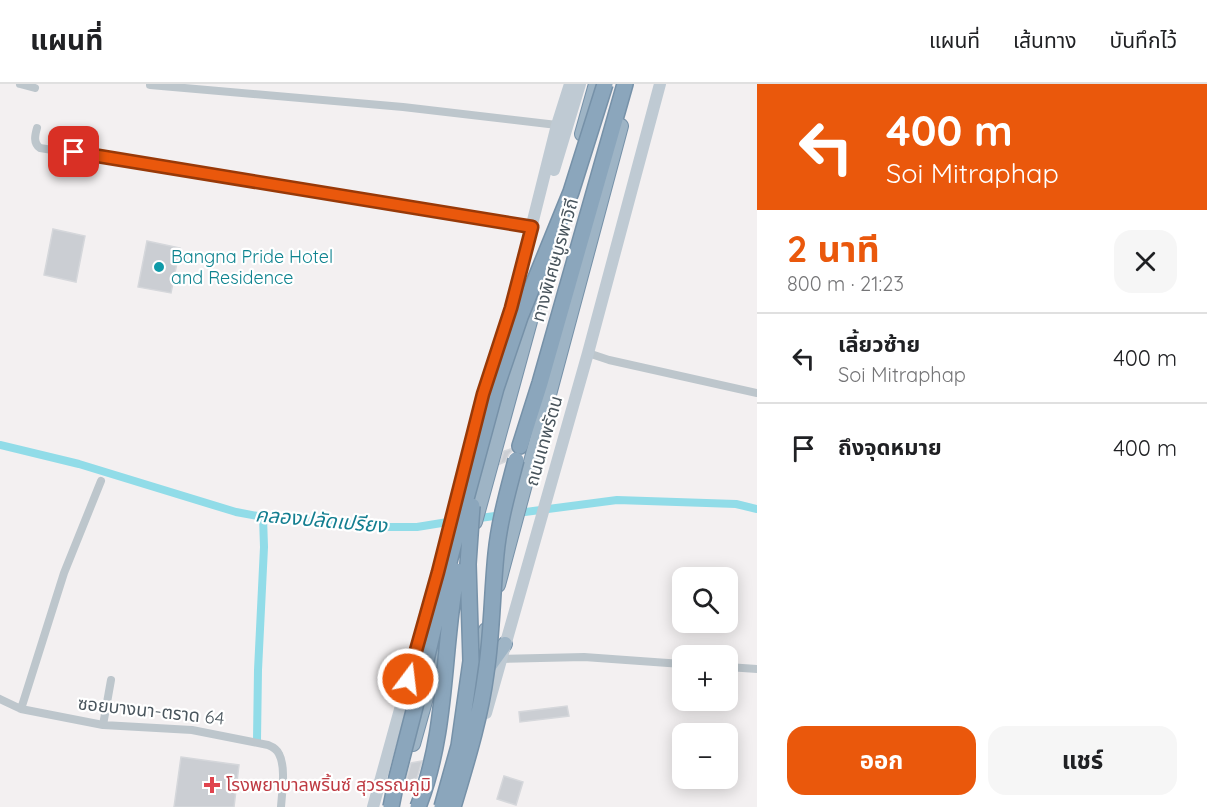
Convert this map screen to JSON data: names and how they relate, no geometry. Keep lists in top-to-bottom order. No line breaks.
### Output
{"streets":{"highway":["ทางพิเศษบูรพาวิถี","ถนนเทพรัตน"],"street":["ซอยบางนา-ตราด 64"]},"water":["คลองปลัดเปรียง"],"places":{"other":["Bangna Pride Hotel and Residence"],"health":["โรงพยาบาลพริ้นซ์ สุวรรณภูมิ"]},"page":{"header":"แผนที่","nav":["แผนที่","เส้นทาง","บันทึกไว้"],"turn":["400 m","Soi Mitraphap"],"heading":["2 นาที","800 m · 21:23"],"list":[{"name":"เลี้ยวซ้าย","note":"Soi Mitraphap","value":"400 m"},{"name":"ถึงจุดหมาย","value":"400 m"}],"map_buttons":["+","−"],"buttons":["ออก","แชร์"]}}
